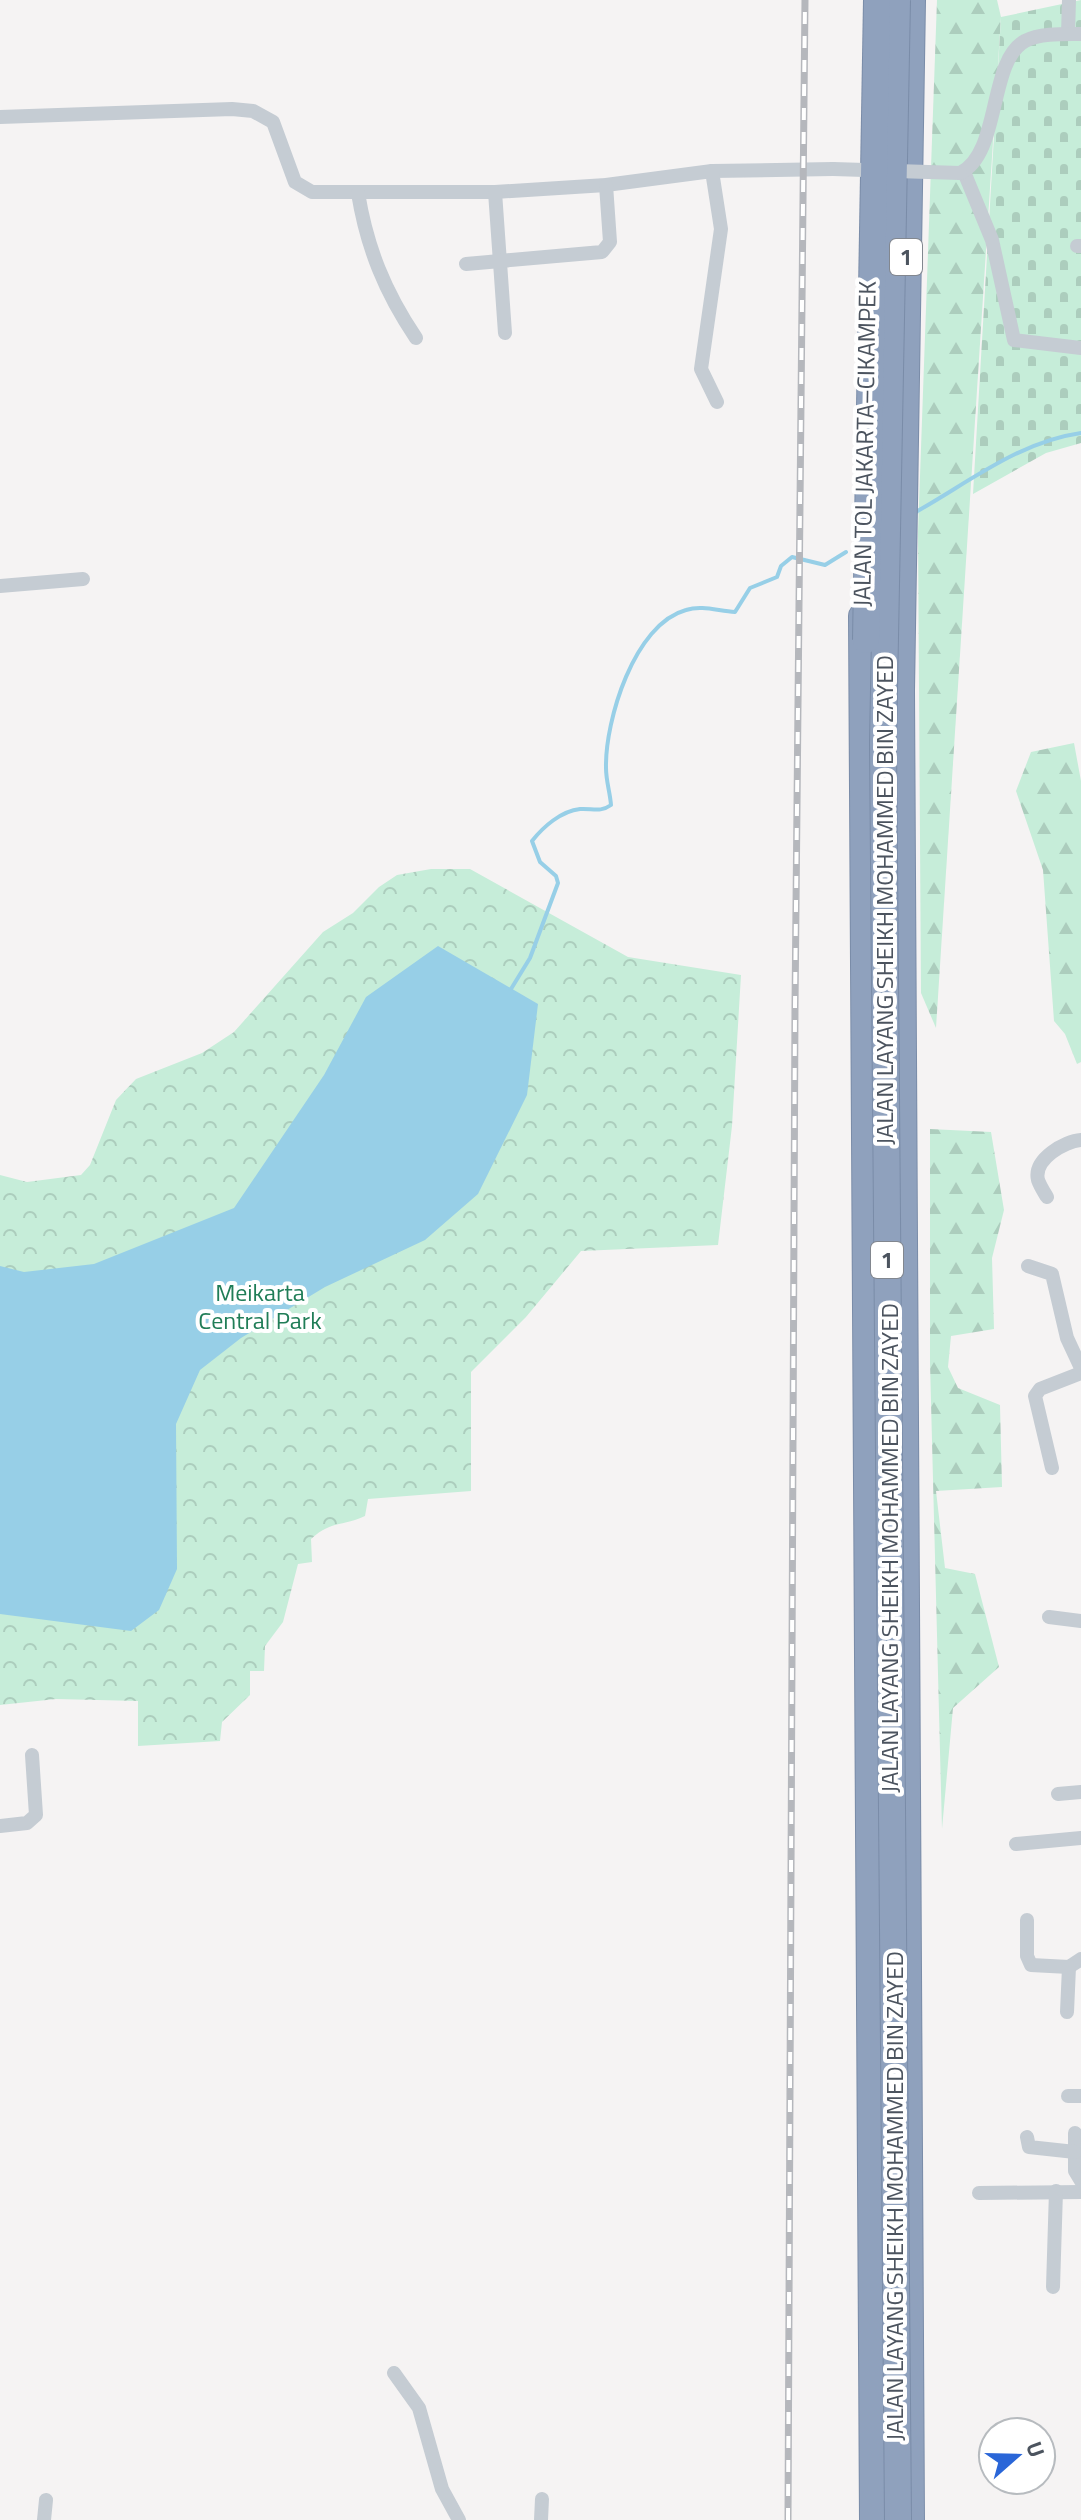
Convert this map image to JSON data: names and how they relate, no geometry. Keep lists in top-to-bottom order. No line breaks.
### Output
{"streets":{"highway":["1","JALAN TOL JAKARTA–CIKAMPEK","JALAN LAYANG SHEIKH MOHAMMED BIN ZAYED"]},"crossings":[["JALAN TOL JAKARTA–CIKAMPEK","JALAN LAYANG SHEIKH MOHAMMED BIN ZAYED"]],"parks":["Meikarta Central Park"],"north":"right"}
